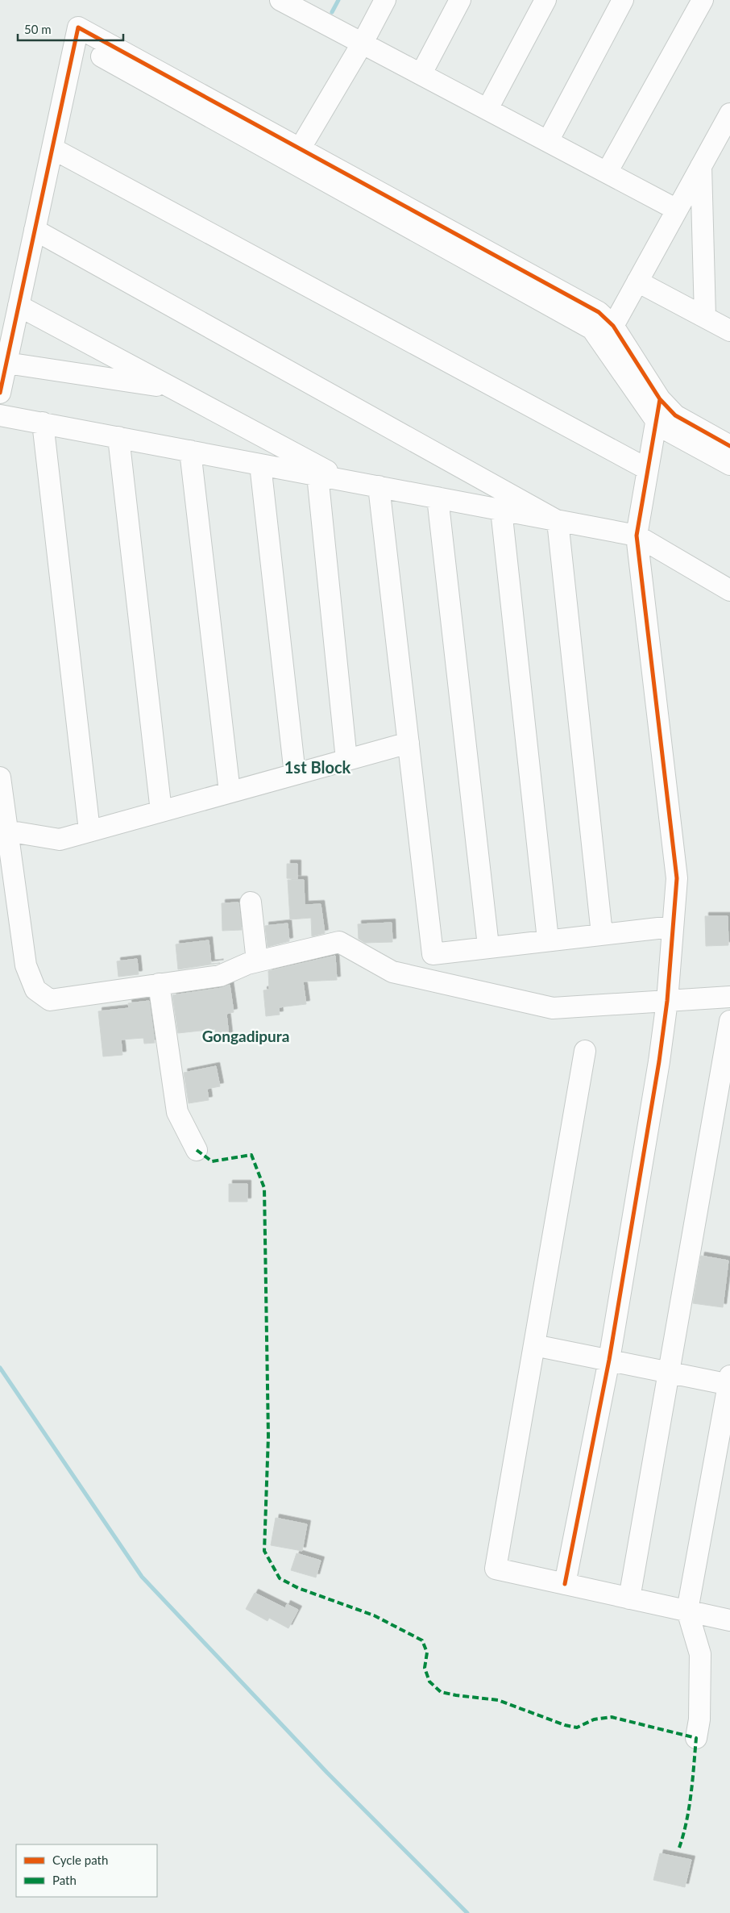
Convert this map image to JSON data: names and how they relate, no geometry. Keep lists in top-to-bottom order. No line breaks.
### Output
{"districts":["1st Block","Gongadipura"],"legend":["Cycle path","Path"],"scale_bar":"50 m"}
